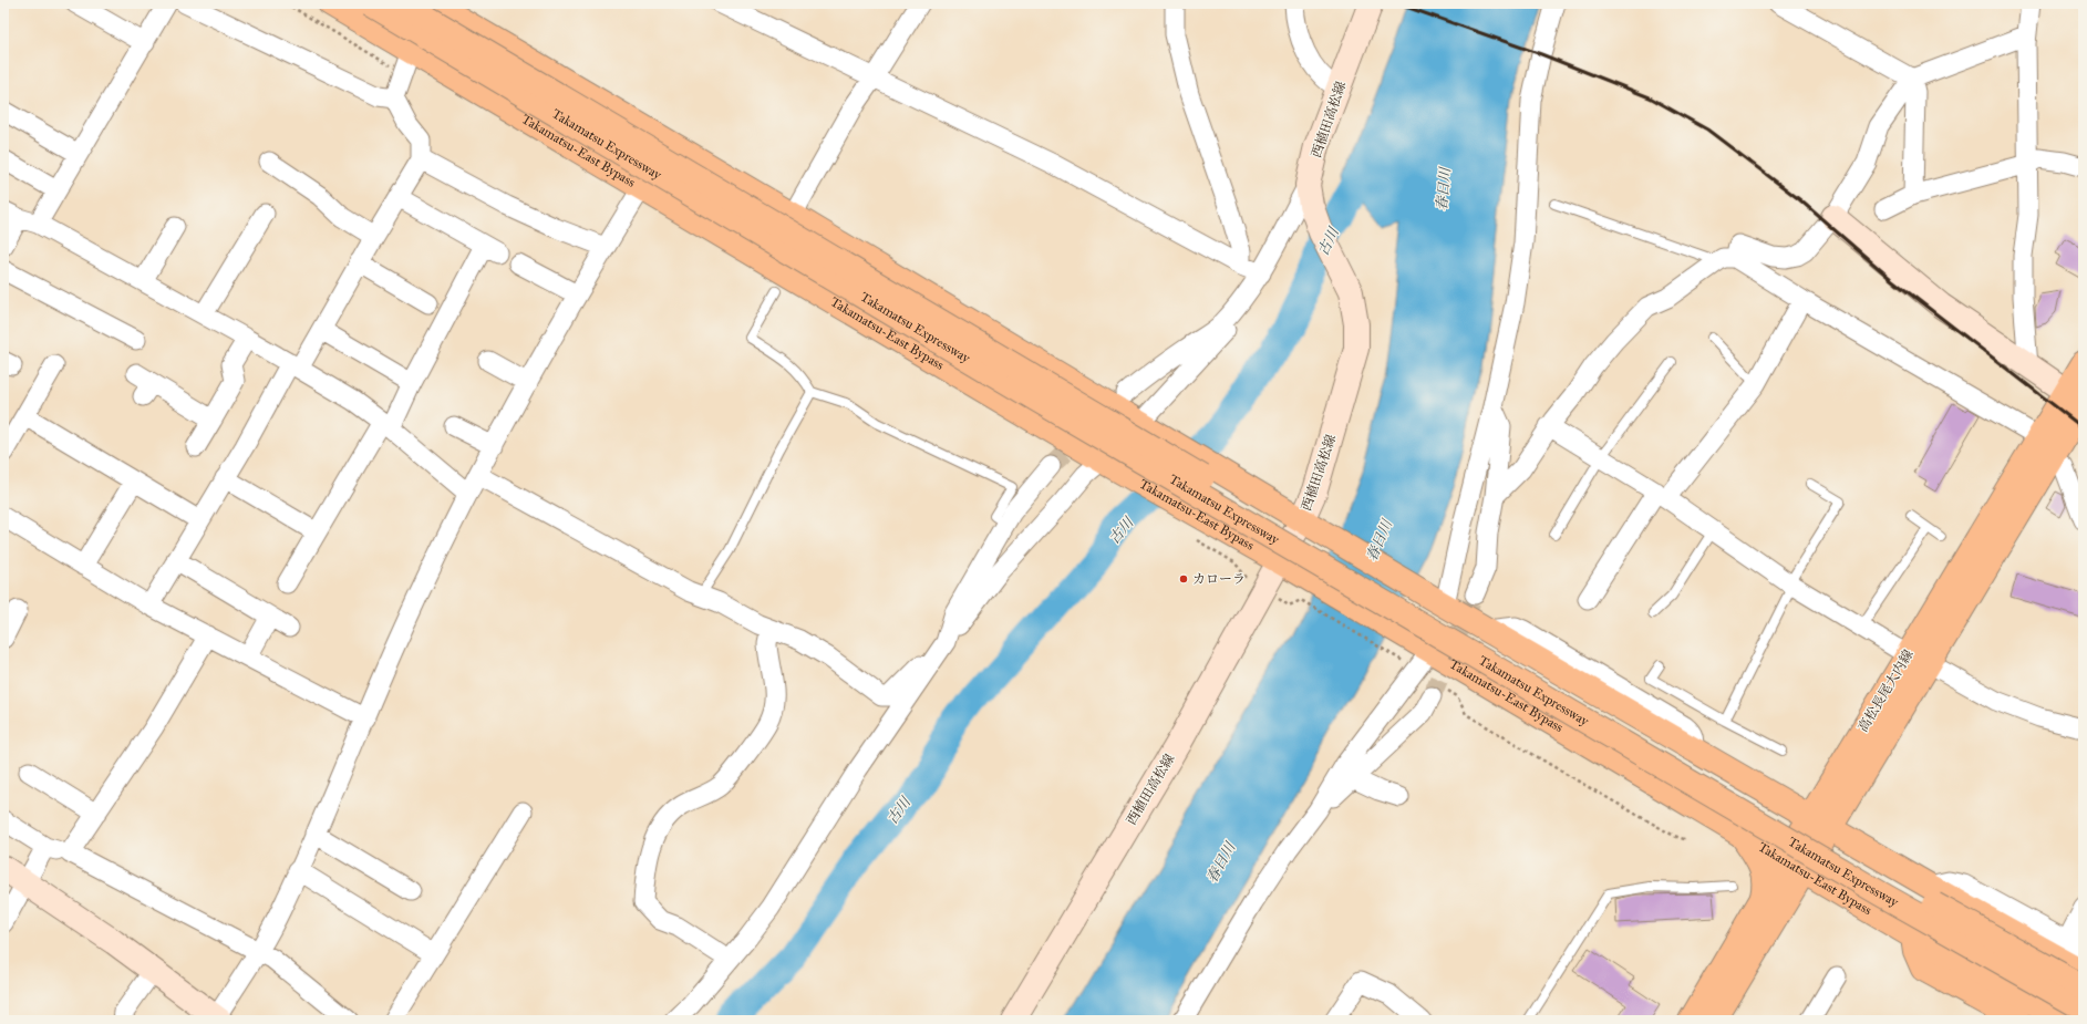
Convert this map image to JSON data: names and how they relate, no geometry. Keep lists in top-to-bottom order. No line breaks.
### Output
{"streets":{"main road":["西植田高松線","Takamatsu Expressway","Takamatsu-East Bypass","高松長尾大内線"]},"crossings":[["西植田高松線","Takamatsu-East Bypass"],["Takamatsu-East Bypass","高松長尾大内線"]],"water":["春日川","古川"],"places":["カローラ"]}
